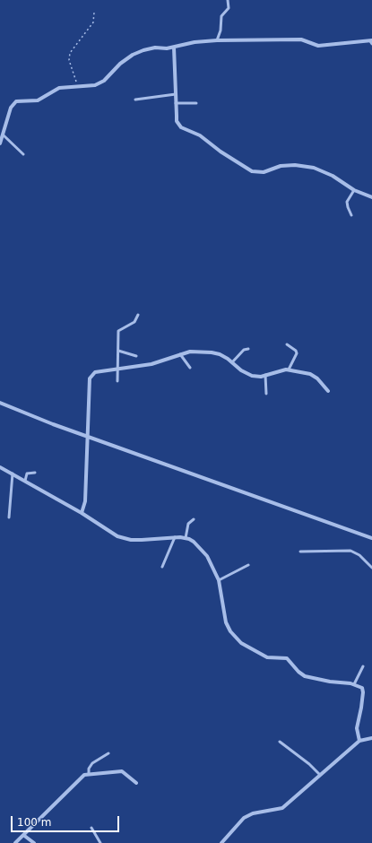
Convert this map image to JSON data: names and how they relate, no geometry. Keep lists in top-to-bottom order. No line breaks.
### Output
{"scale_bar":"100 m"}
